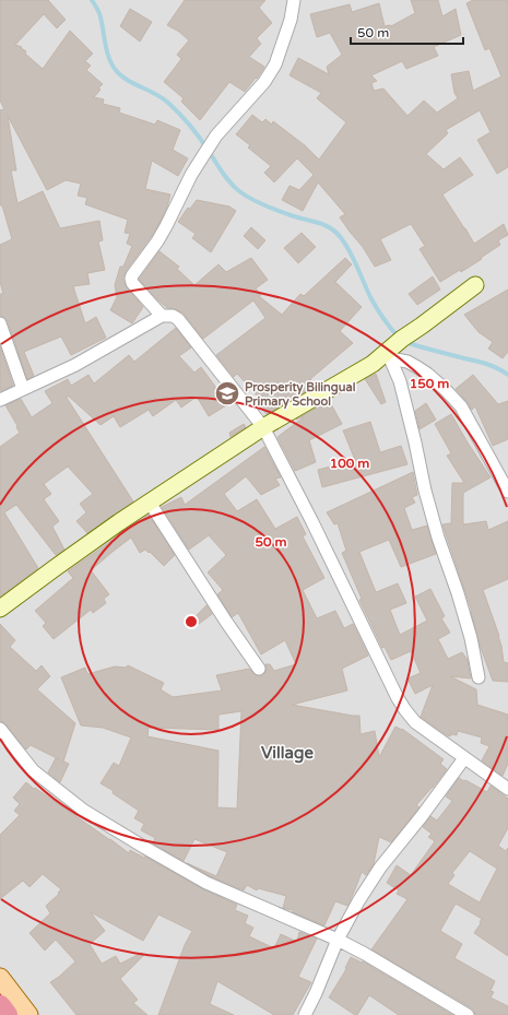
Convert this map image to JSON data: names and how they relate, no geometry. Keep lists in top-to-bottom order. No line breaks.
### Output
{"districts":["Village"],"places":{"school or university":["Prosperity Bilingual Primary School"]},"scale_bar":"50 m","rings":["150 m","100 m","50 m"]}
